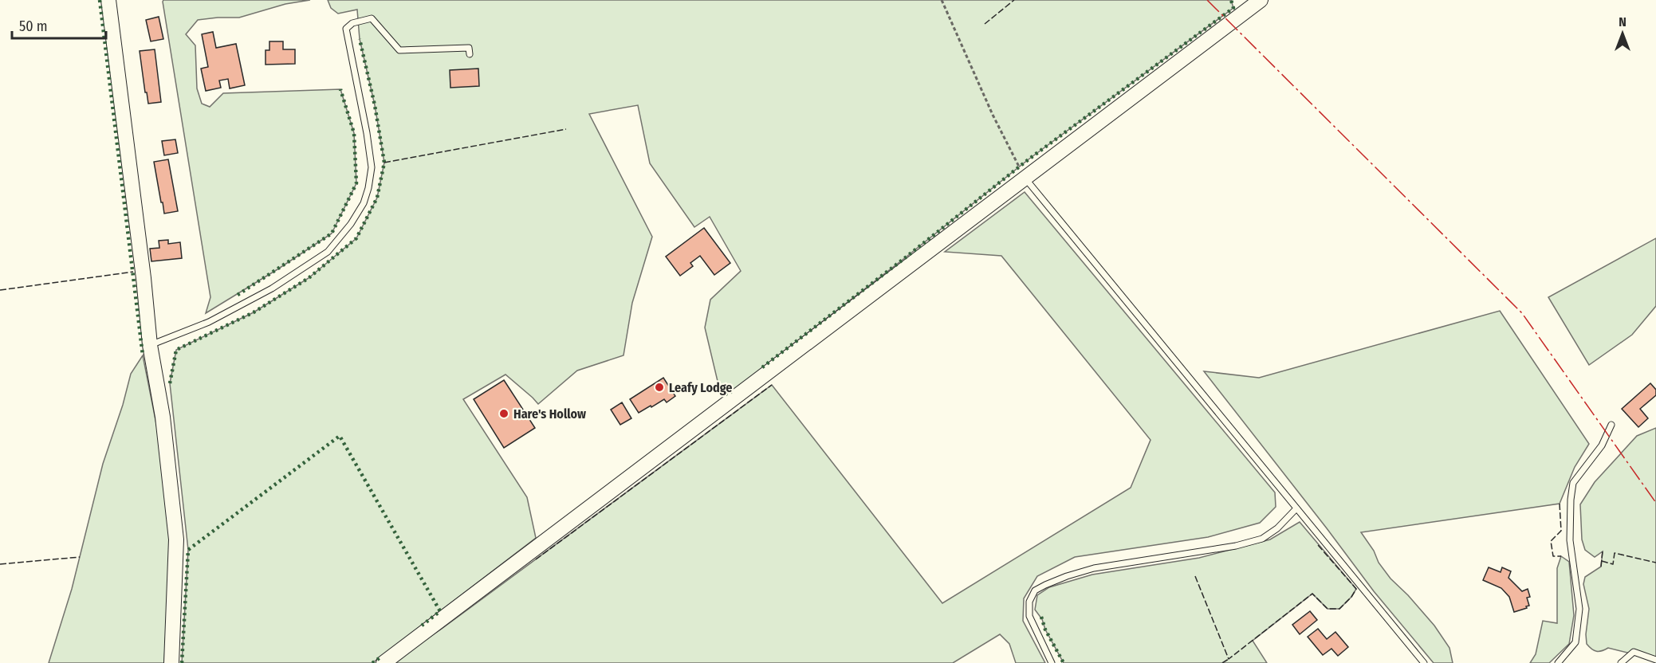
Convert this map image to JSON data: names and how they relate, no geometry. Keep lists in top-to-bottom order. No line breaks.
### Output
{"places":["Leafy Lodge","Hare's Hollow"],"scale_bar":"50 m","north":"top"}
